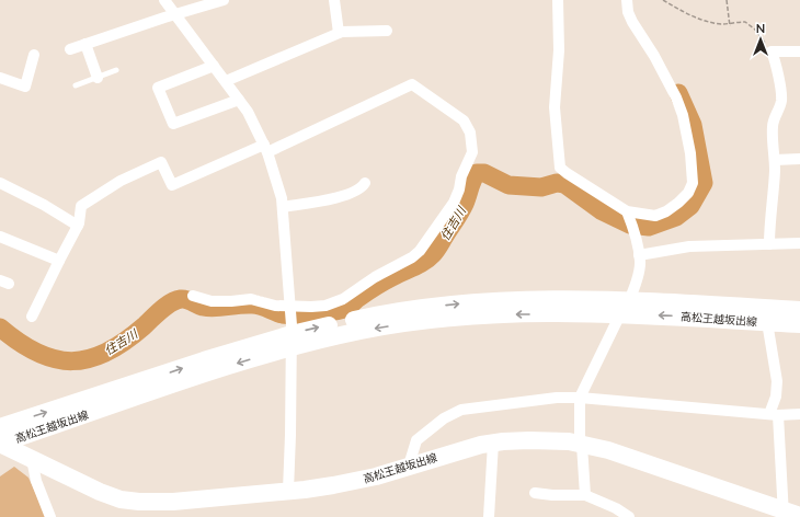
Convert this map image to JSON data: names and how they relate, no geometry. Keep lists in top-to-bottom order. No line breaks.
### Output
{"streets":{"main road":["高松王越坂出線"]},"water":["住吉川"],"north":"top"}
